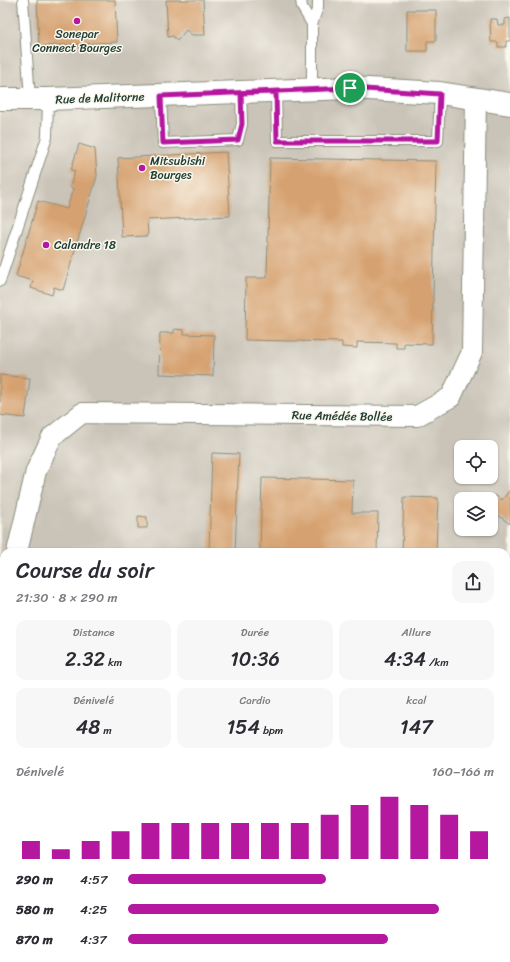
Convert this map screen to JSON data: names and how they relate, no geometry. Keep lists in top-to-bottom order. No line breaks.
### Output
{"streets":{"main road":["Rue de Malitorne"],"street":["Rue Amédée Bollée"]},"crossings":[["Rue de Malitorne","Rue Amédée Bollée"]],"places":["Sonepar Connect Bourges","Mitsubishi Bourges","Calandre 18"],"page":{"heading":["Course du soir","21:30 · 8 × 290 m"],"stats":[["Distance","2.32 km"],["Durée","10:36"],["Allure","4:34 /km"],["Dénivelé","48 m"],["Cardio","154 bpm"],["kcal","147"]],"chart":["Dénivelé","160–166 m"],"list":[{"name":"290 m","note":"4:57"},{"name":"580 m","note":"4:25"},{"name":"870 m","note":"4:37"}]}}
